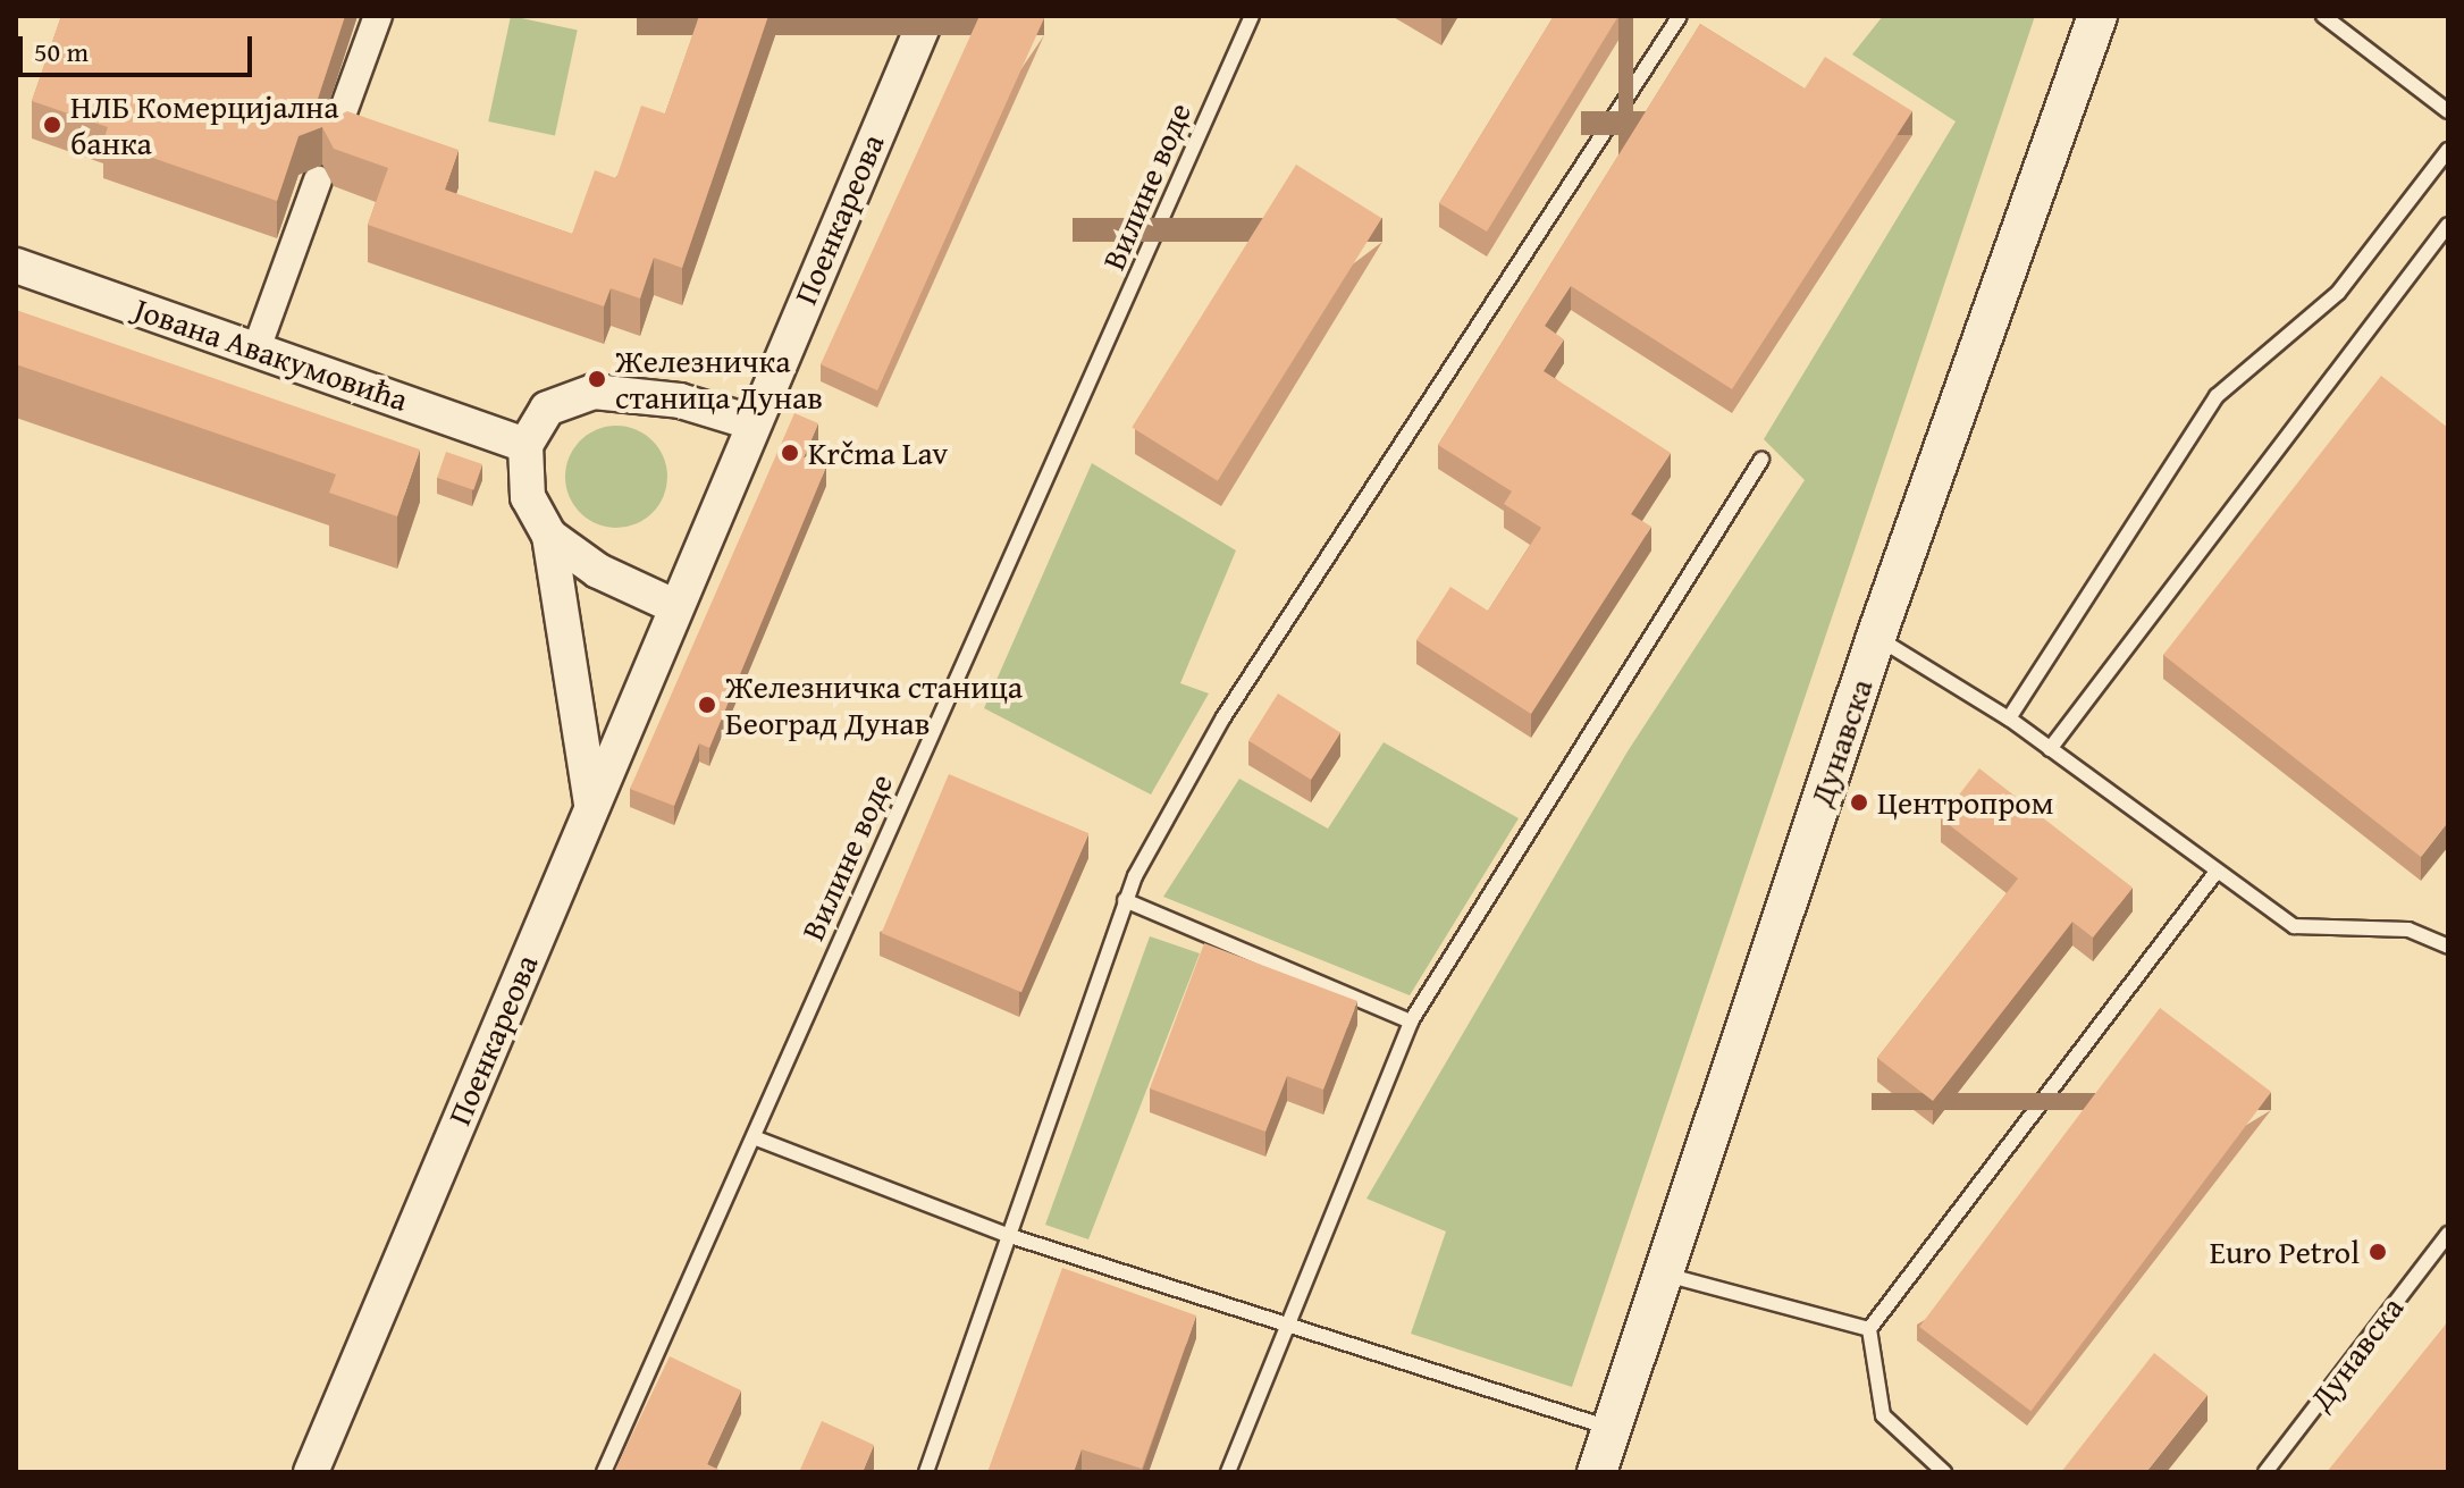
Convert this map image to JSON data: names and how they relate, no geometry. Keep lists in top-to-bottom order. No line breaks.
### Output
{"streets":{"main road":["Дунавска"],"street":["Поенкареова","Јована Авакумовића"],"lane":["Вилине воде"]},"places":["НЛБ Комерцијална банка","Железничка станица Дунав","Krčma Lav","Железничка станица Београд Дунав","Центропром","Euro Petrol"],"scale_bar":"50 m"}
